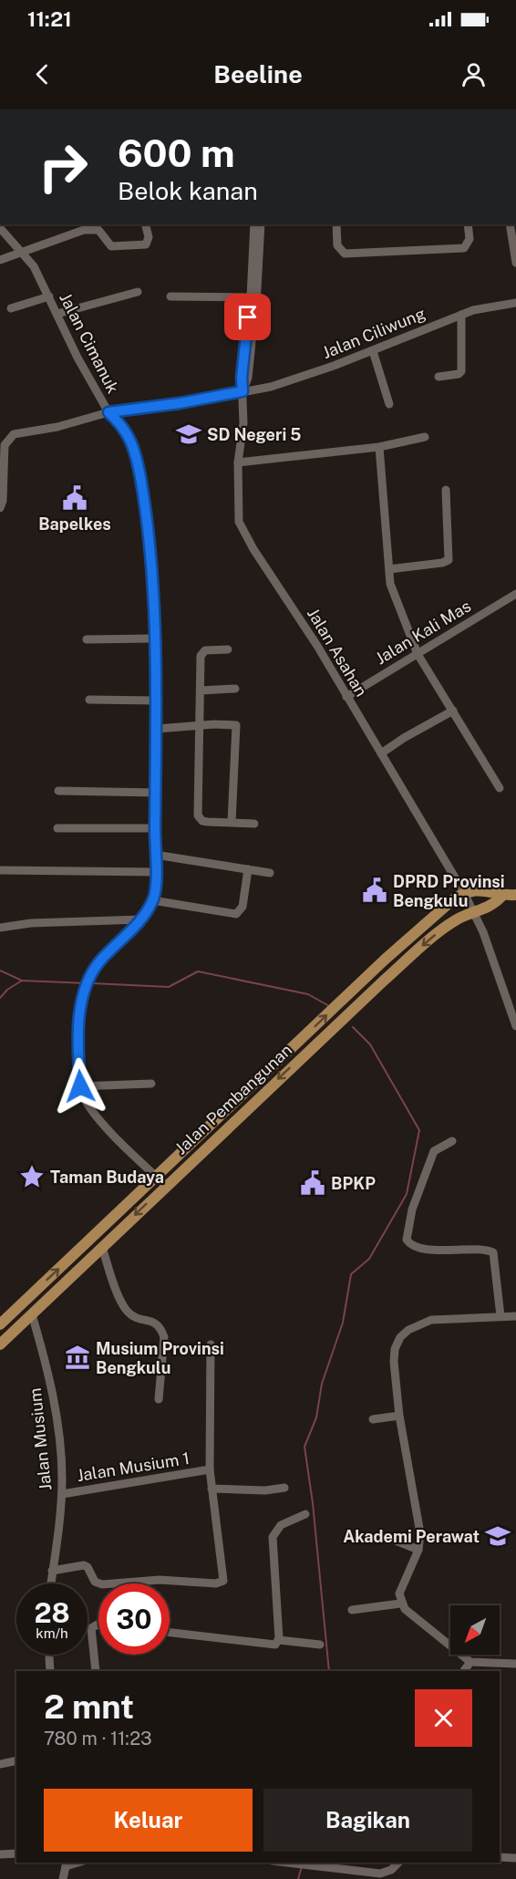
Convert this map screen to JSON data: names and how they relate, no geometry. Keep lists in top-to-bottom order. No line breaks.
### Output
{"streets":{"main road":["Jalan Pembangunan"],"street":["Jalan Ciliwung","Jalan Cimanuk","Jalan Kali Mas","Jalan Asahan","Jalan Musium","Jalan Musium 1"]},"crossings":[["Jalan Ciliwung","Jalan Cimanuk"],["Jalan Ciliwung","Jalan Asahan"],["Jalan Cimanuk","Jalan Pembangunan"],["Jalan Kali Mas","Jalan Asahan"],["Jalan Asahan","Jalan Pembangunan"],["Jalan Pembangunan","Jalan Musium"],["Jalan Musium","Jalan Musium 1"]],"places":{"school or university":["SD Negeri 5","Akademi Perawat"],"public building":["Bapelkes","DPRD Provinsi Bengkulu","BPKP"],"place":["Taman Budaya"],"museum":["Musium Provinsi Bengkulu"]},"north":"bottom left","page":{"status":"11:21","header":"Beeline","turn":["600 m","Belok kanan"],"speed":"28 km/h","limit":"30","heading":["2 mnt","780 m · 11:23"],"buttons":["Keluar","Bagikan"]}}
